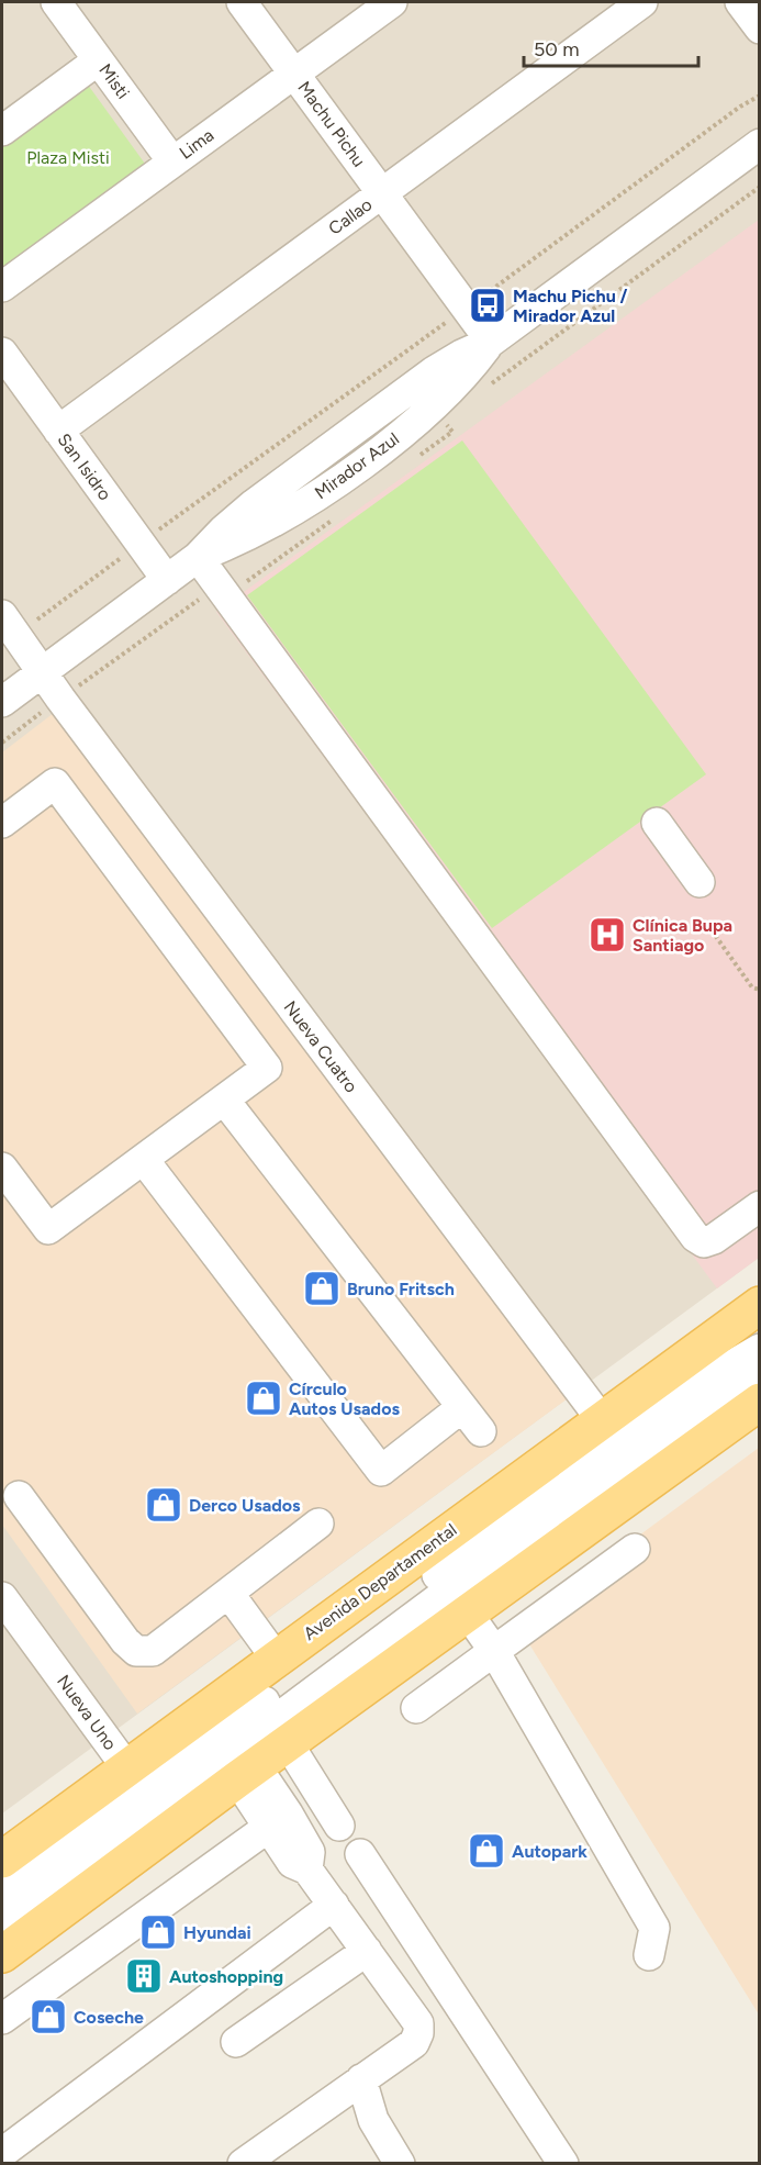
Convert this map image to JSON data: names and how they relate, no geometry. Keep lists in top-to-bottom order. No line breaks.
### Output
{"streets":{"main road":["Avenida Departamental"],"street":["Misti","Machu Pichu","Lima","Callao","Mirador Azul","San Isidro","Nueva Cuatro","Nueva Uno"]},"crossings":[["Misti","Lima"],["Machu Pichu","Lima"],["Machu Pichu","Callao"],["Machu Pichu","Mirador Azul"],["Callao","San Isidro"],["Mirador Azul","San Isidro"],["Mirador Azul","Nueva Cuatro"],["Nueva Cuatro","Avenida Departamental"],["Avenida Departamental","Nueva Uno"]],"parks":["Plaza Misti"],"places":{"bus stop":["Machu Pichu / Mirador Azul"],"hospital":["Clínica Bupa Santiago"],"shop":["Bruno Fritsch","Círculo Autos Usados","Derco Usados","Autopark","Hyundai","Coseche"],"building":["Autoshopping"]},"scale_bar":"50 m"}
